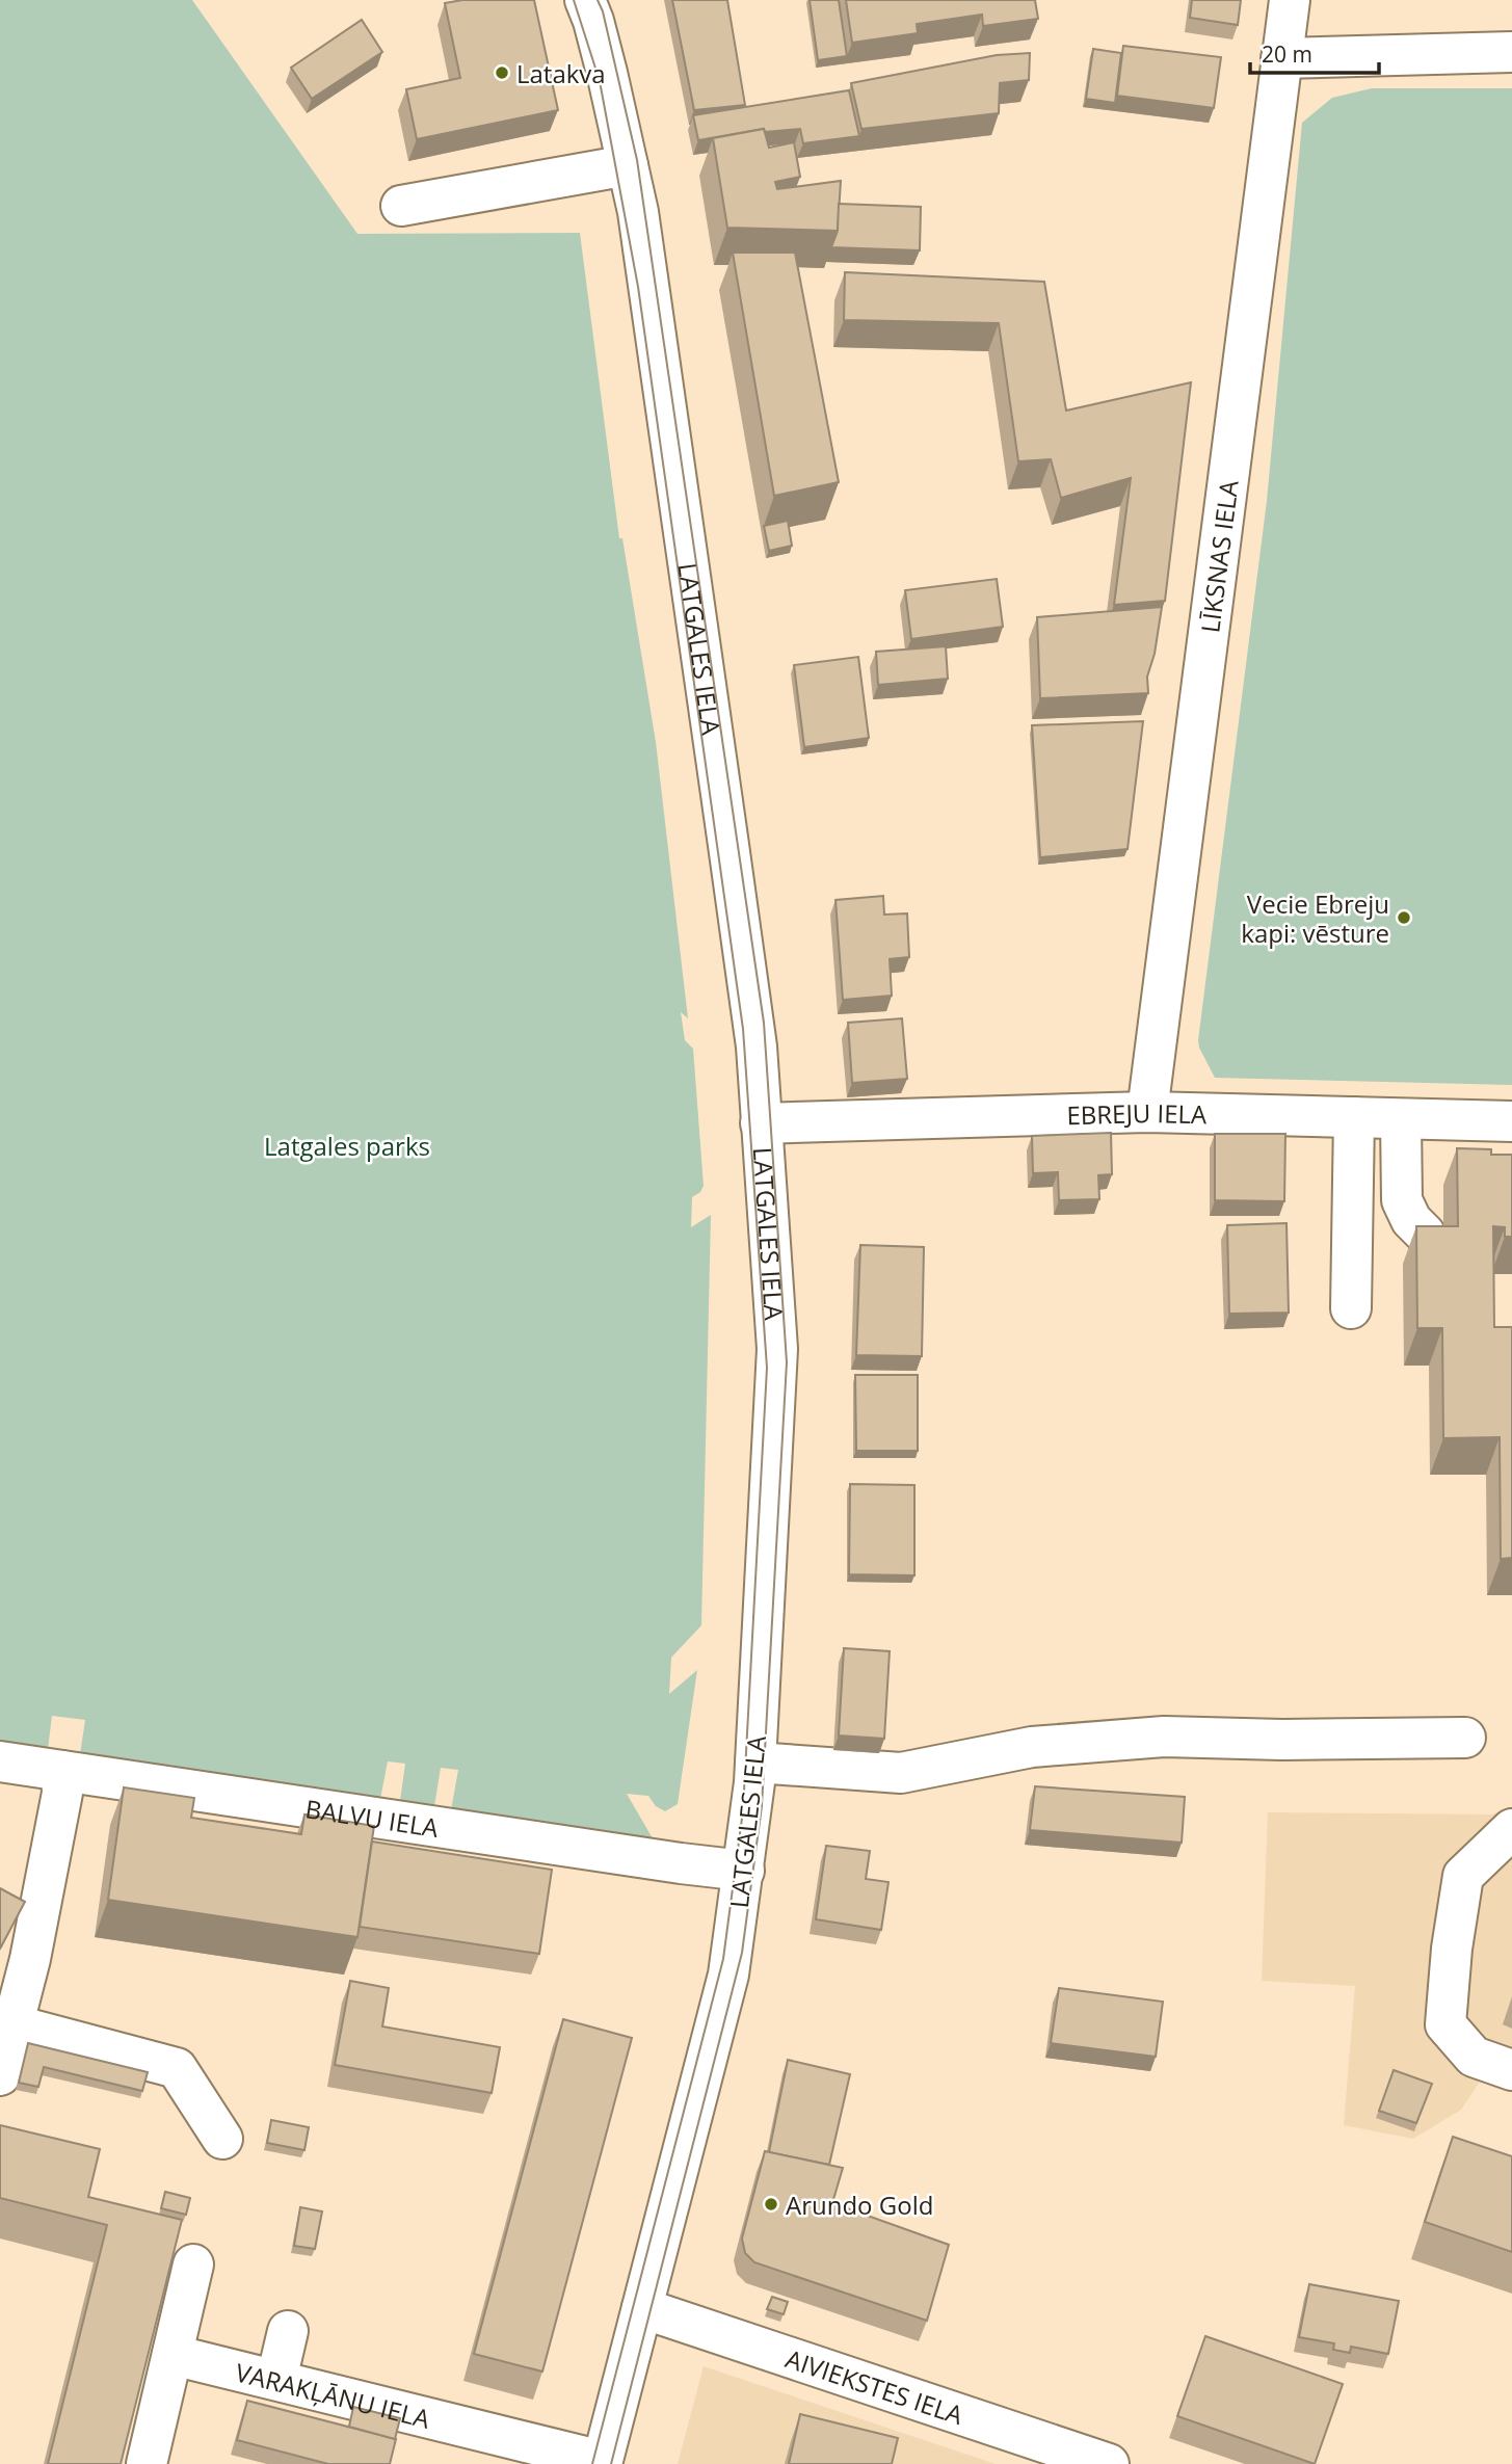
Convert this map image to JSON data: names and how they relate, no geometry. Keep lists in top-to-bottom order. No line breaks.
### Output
{"streets":{"street":["LĪKSNAS IELA","LATGALES IELA","EBREJU IELA","BALVU IELA","AIVIEKSTES IELA","VARAKĻĀNU IELA"]},"crossings":[["LĪKSNAS IELA","EBREJU IELA"],["LATGALES IELA","EBREJU IELA"],["LATGALES IELA","BALVU IELA"],["LATGALES IELA","AIVIEKSTES IELA"],["LATGALES IELA","VARAKĻĀNU IELA"]],"parks":["Latgales parks"],"places":["Latakva","Vecie Ebreju kapi: vēsture","Arundo Gold"],"scale_bar":"20 m"}
